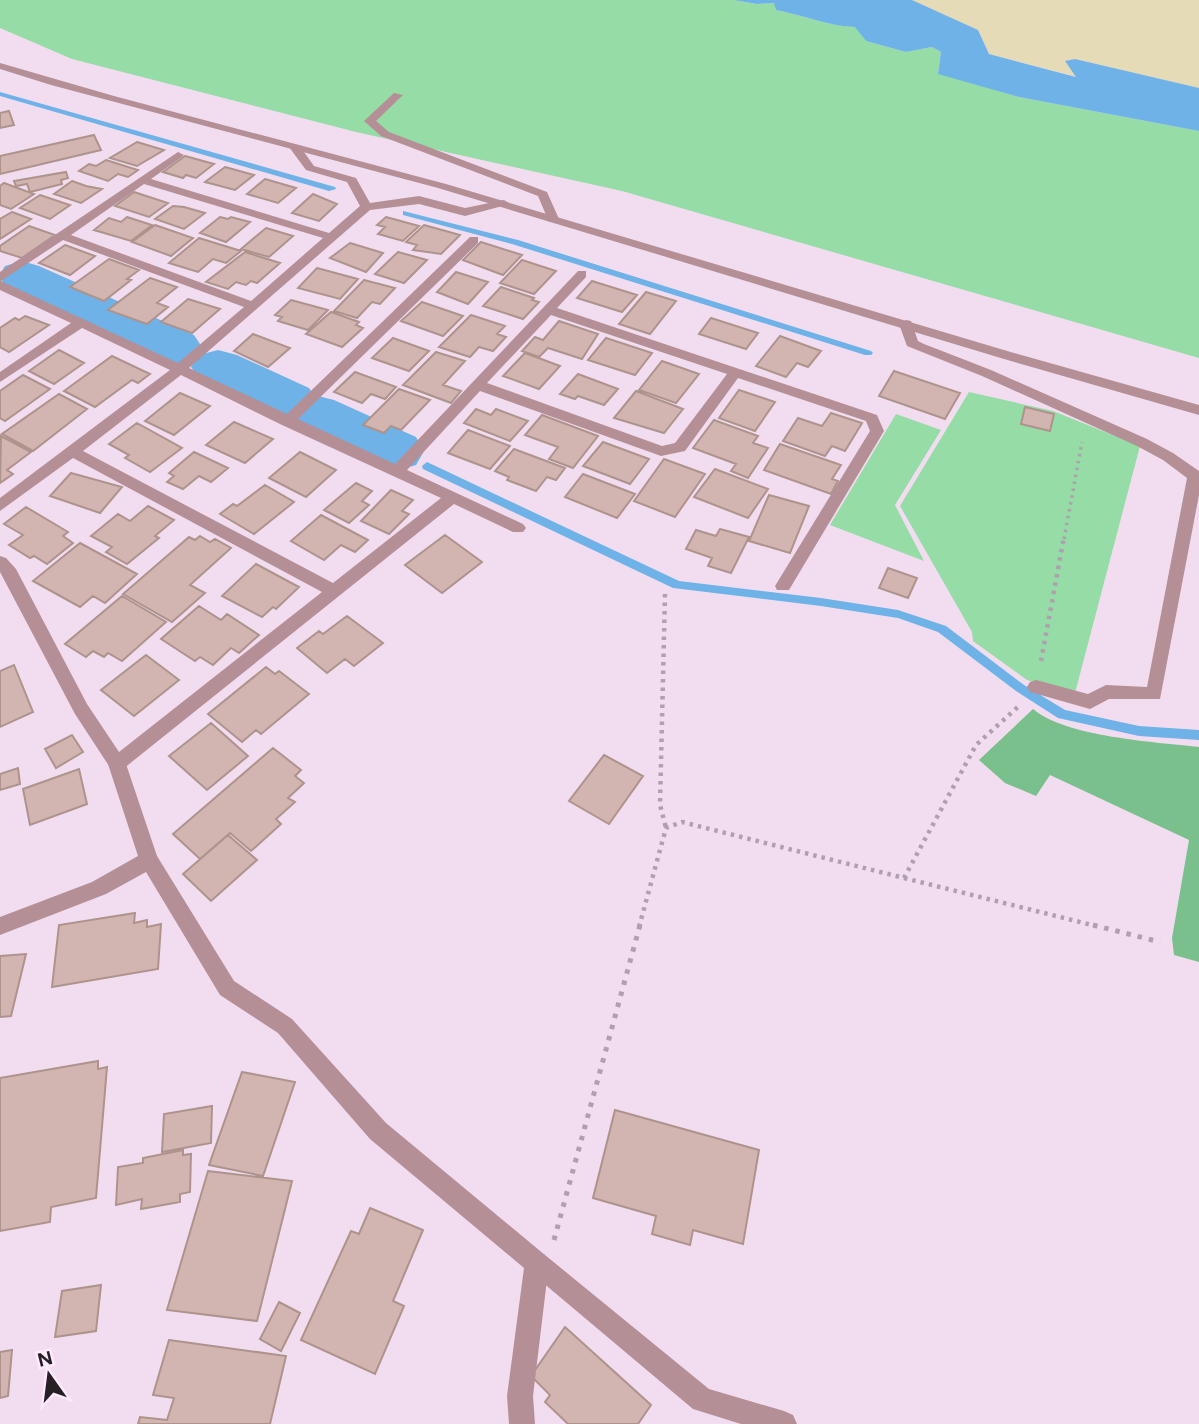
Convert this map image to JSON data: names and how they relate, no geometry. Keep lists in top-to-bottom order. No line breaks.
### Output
{"north":"top"}
